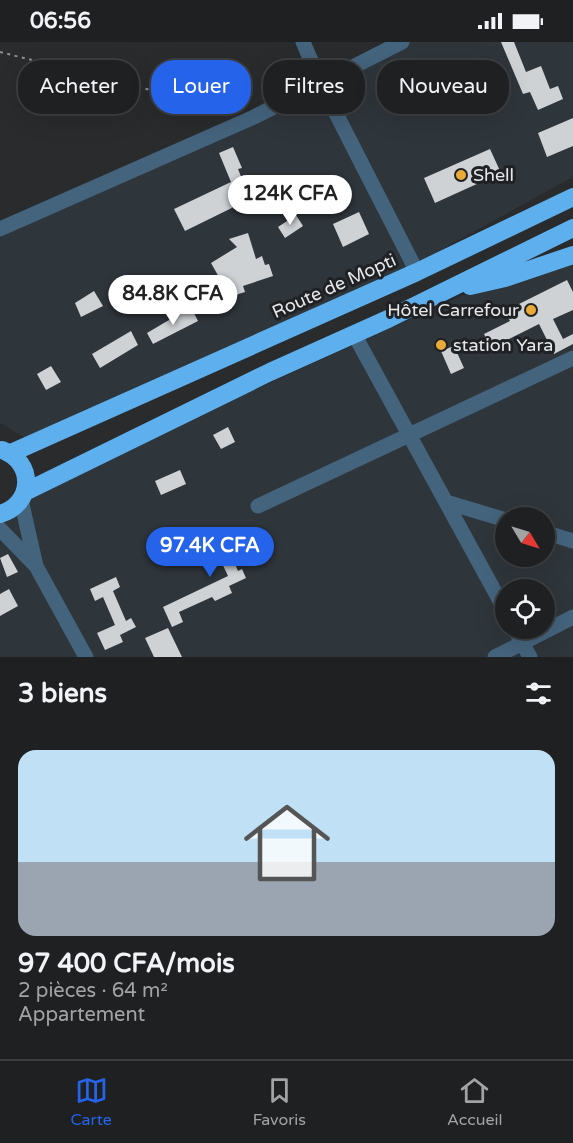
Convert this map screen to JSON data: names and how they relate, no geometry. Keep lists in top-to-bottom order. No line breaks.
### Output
{"streets":{"highway":["Route de Mopti"]},"places":["Shell","Hôtel Carrefour","station Yara"],"north":"bottom right","page":{"status":"06:56","chip":["Acheter","Louer","Filtres","Nouveau"],"price":["124K CFA","84.8K CFA","97.4K CFA"],"heading":"3 biens","list":[{"name":"97 400 CFA/mois","note":"2 pièces · 64 m² · Appartement"}],"tabs":["Carte","Favoris","Accueil"]}}
